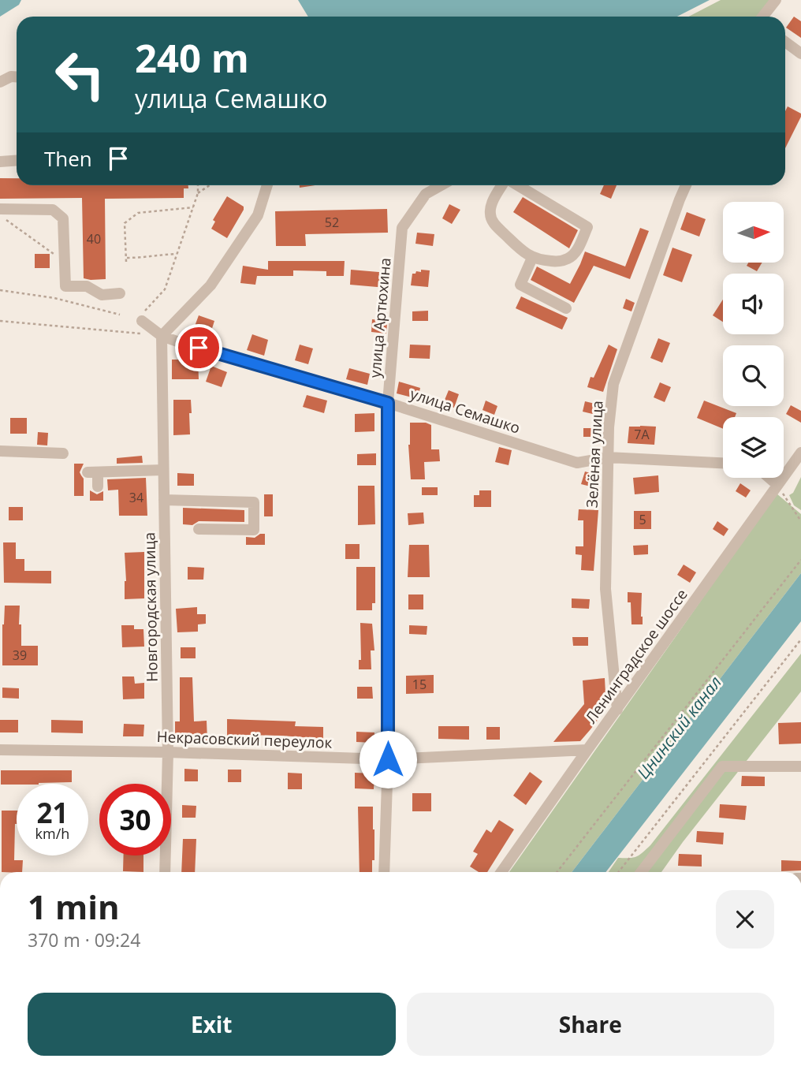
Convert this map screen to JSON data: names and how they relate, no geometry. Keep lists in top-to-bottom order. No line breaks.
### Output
{"streets":{"street":["улица Артюхина","улица Семашко","Зелёная улица","Новгородская улица","Ленинградское шоссе","Некрасовский переулок"]},"crossings":[["улица Артюхина","улица Семашко"],["улица Артюхина","Некрасовский переулок"],["улица Семашко","Зелёная улица"],["улица Семашко","Новгородская улица"],["Зелёная улица","Ленинградское шоссе"],["Новгородская улица","Некрасовский переулок"],["Ленинградское шоссе","Некрасовский переулок"]],"water":["Цнинский канал"],"house_numbers":["52","40","7А","34","5","39","15"],"north":"right","page":{"turn":["240 m","улица Семашко"],"then":"Then","speed":"21 km/h","limit":"30","heading":["1 min","370 m · 09:24"],"buttons":["Exit","Share"]}}
